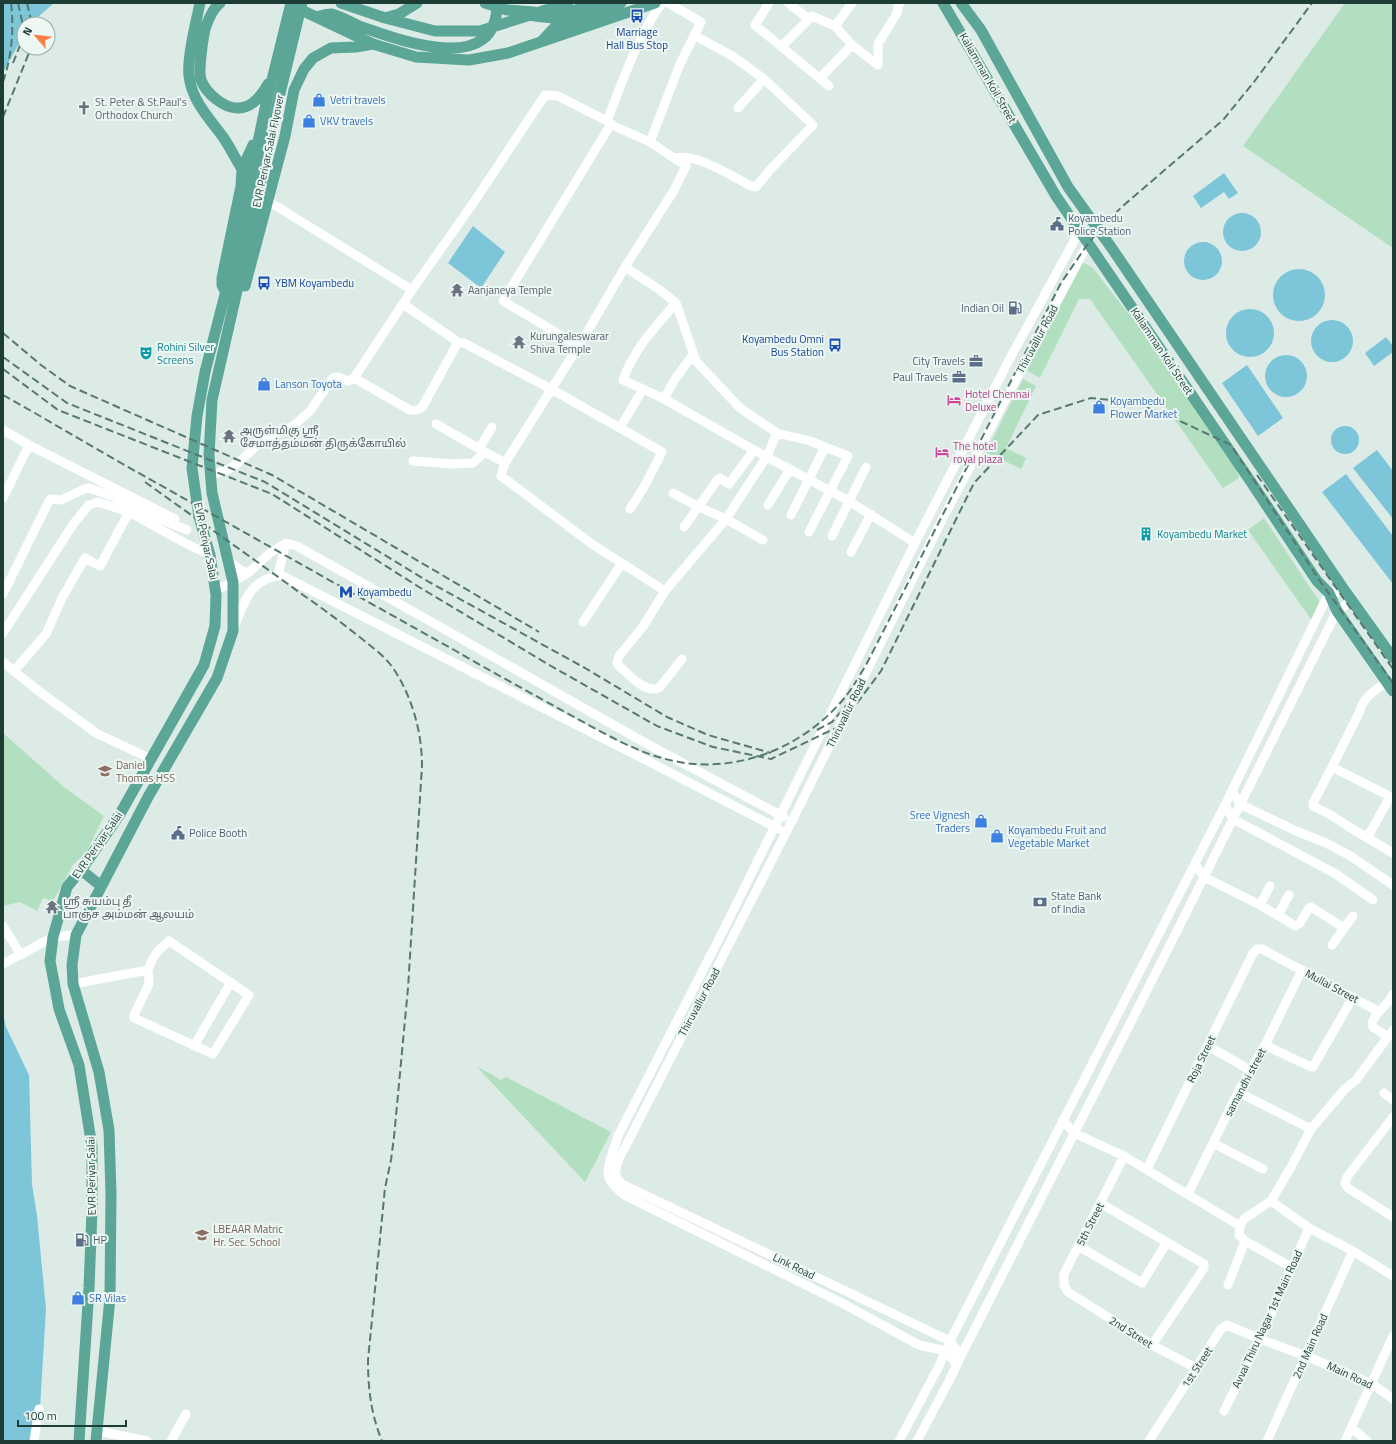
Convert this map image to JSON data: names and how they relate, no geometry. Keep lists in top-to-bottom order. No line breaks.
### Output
{"streets":{"main road":["Kaliamman Koil Street","EVR Periyar Salai Flyover","EVR Periyar Salai"],"street":["Thiruvallur Road","Mullai Street","Roja Street","samandhi street","5th Street","Link Road","Avvai Thiru Nagar 1st Main Road","2nd Street","2nd Main Road","1st Street","Main Road"]},"crossings":[["Kaliamman Koil Street","Thiruvallur Road"],["EVR Periyar Salai Flyover","EVR Periyar Salai"],["Thiruvallur Road","Link Road"],["Mullai Street","Roja Street"],["Mullai Street","samandhi street"],["5th Street","2nd Street"],["Avvai Thiru Nagar 1st Main Road","1st Street"],["Avvai Thiru Nagar 1st Main Road","Main Road"],["2nd Street","1st Street"],["2nd Main Road","Main Road"],["1st Street","Main Road"]],"places":{"bus stop":["Marriage Hall Bus Stop","YBM Koyambedu","Koyambedu Omni Bus Station"],"shop":["Vetri travels","VKV travels","Lanson Toyota","Koyambedu Flower Market","Sree Vignesh Traders","Koyambedu Fruit and Vegetable Market","SR Vilas"],"church":["St. Peter & St.Paul's Orthodox Church"],"public building":["Koyambedu Police Station","Police Booth"],"temple":["Aanjaneya Temple","Kurungaleswarar Shiva Temple","அருள்மிகு ஸ்ரீ சேமாத்தம்மன் திருக்கோயில்","ஶ்ரீ சுயம்பு தீ பாஞ்ச அம்மன் ஆலயம்"],"fuel station":["Indian Oil","HP"],"theatre":["Rohini Silver Screens"],"office":["City Travels","Paul Travels"],"hotel":["Hotel Chennai Deluxe","The hotel royal plaza"],"building":["Koyambedu Market"],"metro station":["Koyambedu"],"school or university":["Daniel Thomas HSS","LBEAAR Matric Hr. Sec. School"],"bank":["State Bank of India"]},"scale_bar":"100 m","north":"top left"}
